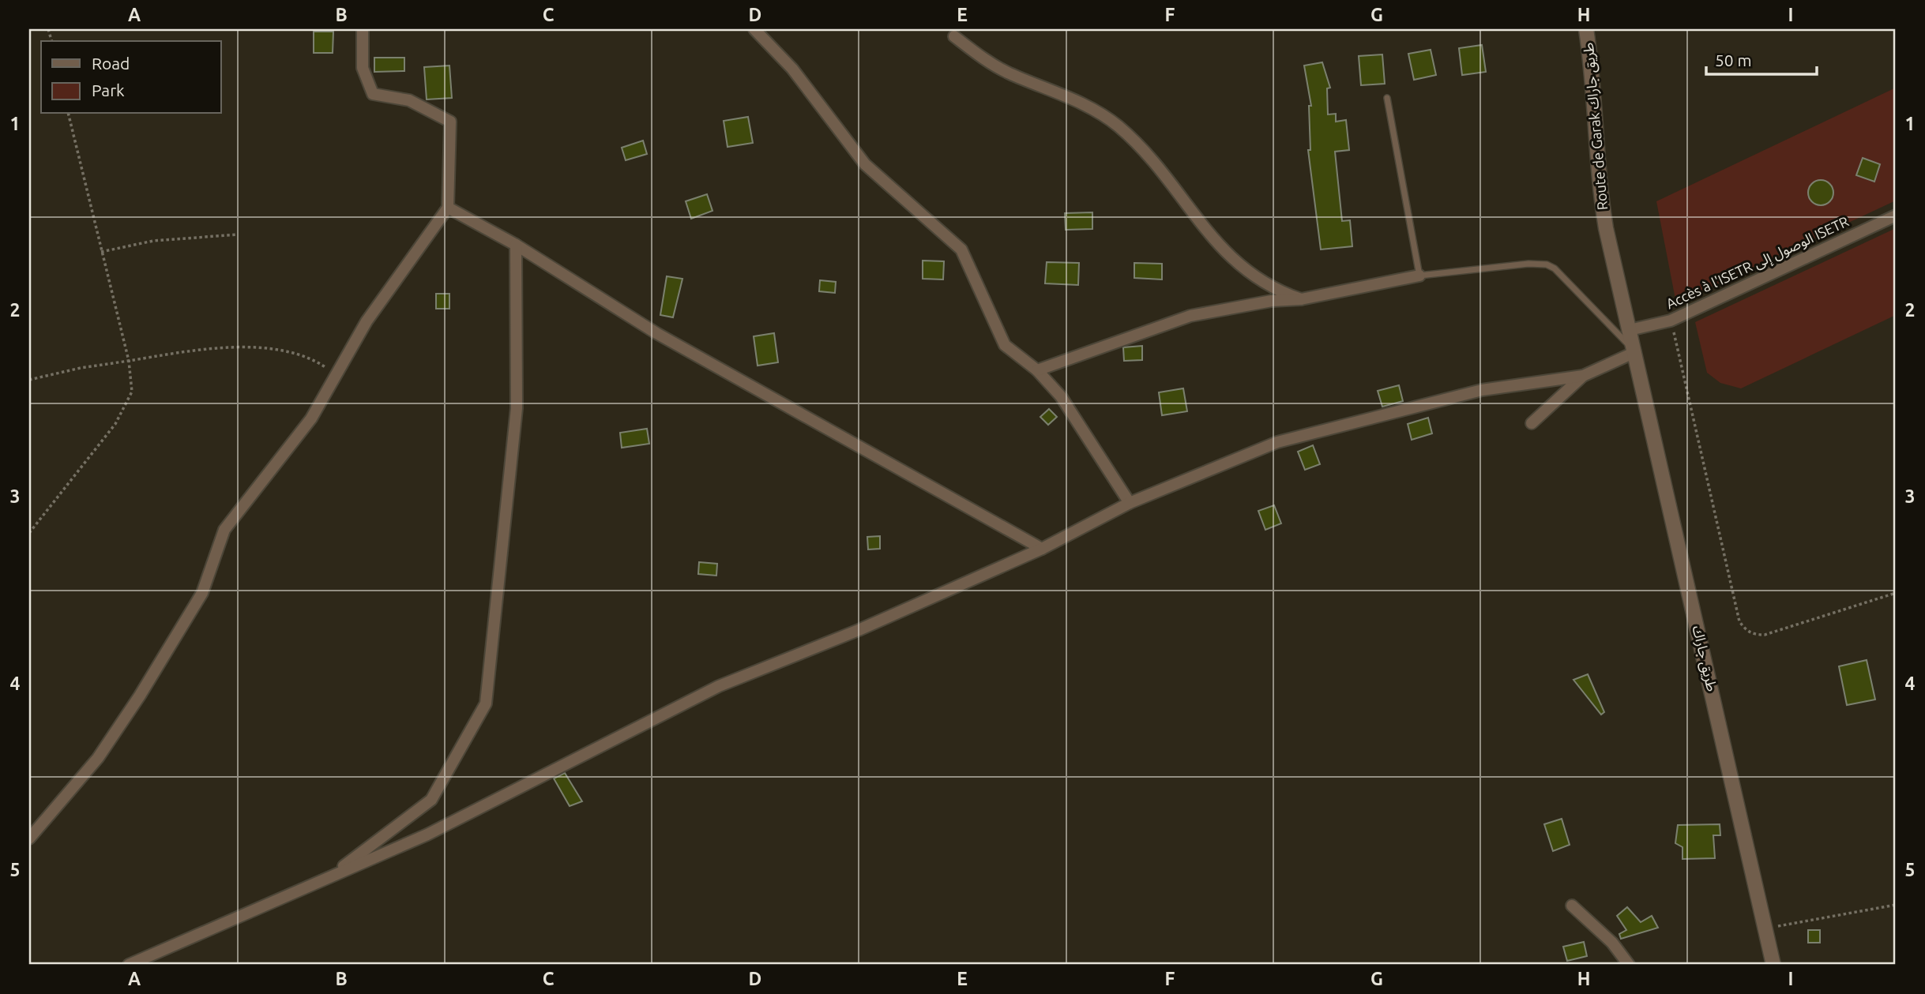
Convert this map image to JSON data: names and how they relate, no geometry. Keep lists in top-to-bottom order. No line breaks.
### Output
{"streets":{"street":["Route de Garak طريق جاراك","Accès à l'ISETR الوصول إلى ISETR","طريق جاراك"]},"crossings":[["Route de Garak طريق جاراك","Accès à l'ISETR الوصول إلى ISETR"],["Route de Garak طريق جاراك","طريق جاراك"]],"legend":["Road","Park"],"scale_bar":"50 m","grid":{"columns":["A","B","C","D","E","F","G","H","I"],"rows":["1","2","3","4","5"]}}
